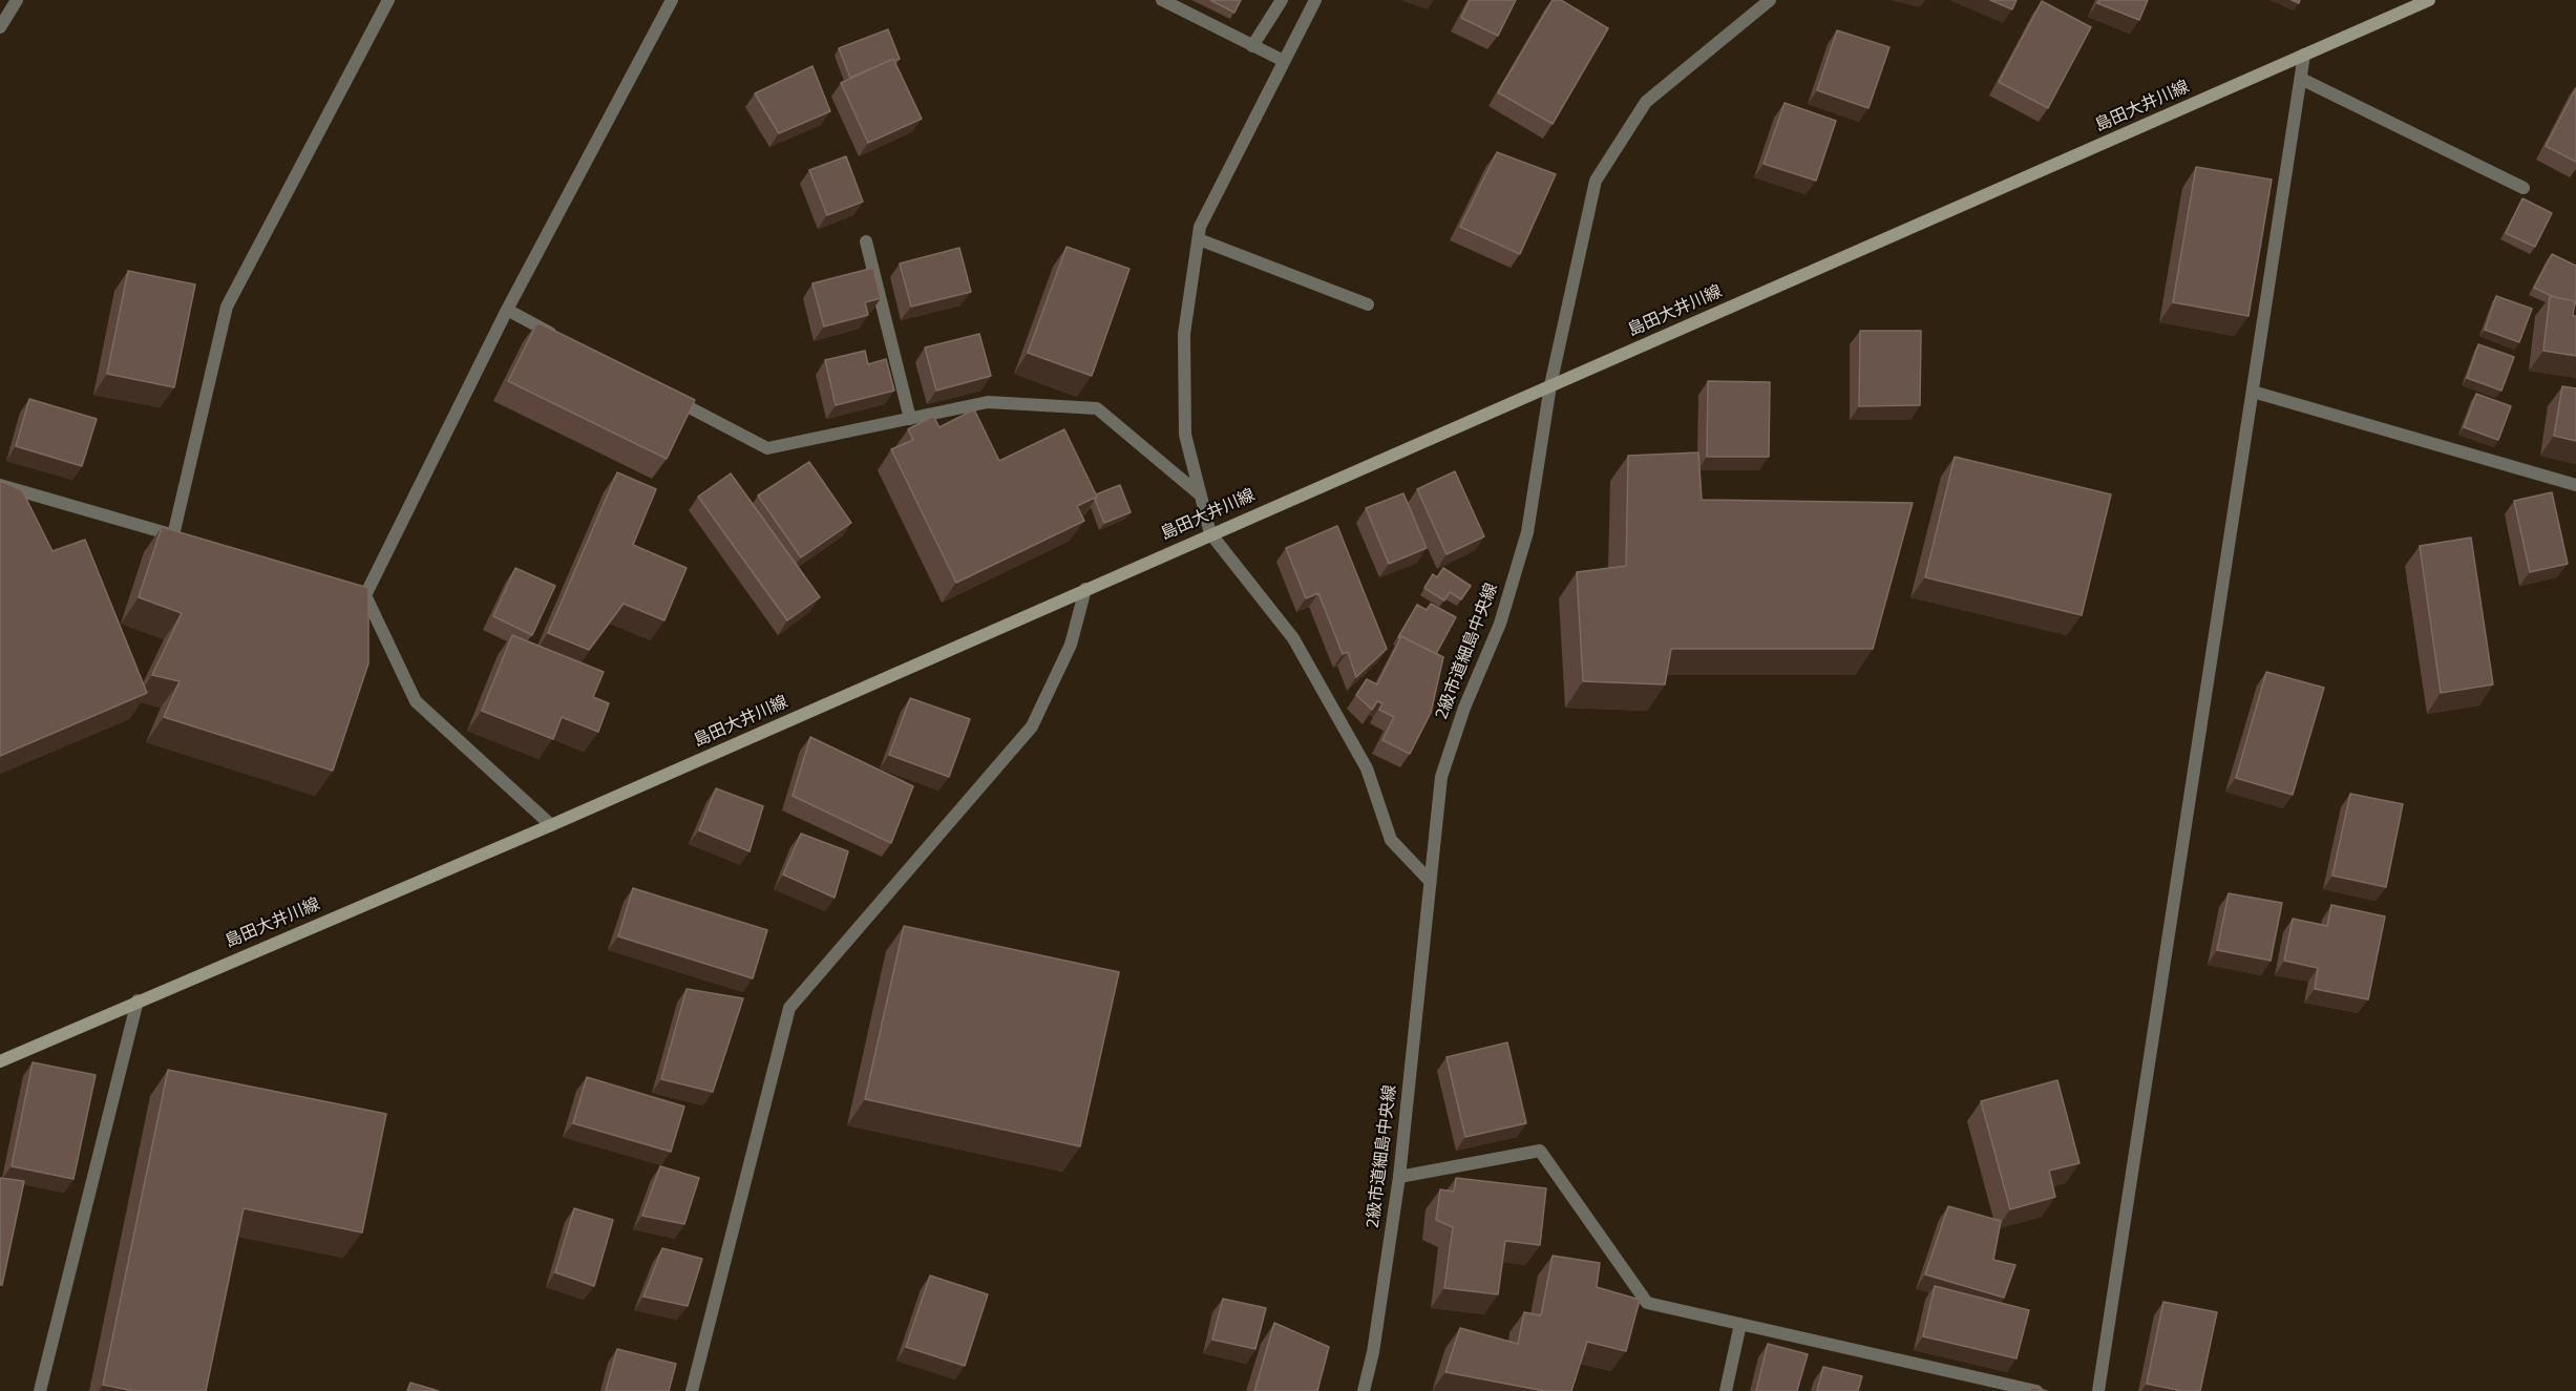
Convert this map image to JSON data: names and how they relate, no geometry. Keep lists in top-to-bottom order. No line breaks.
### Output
{"streets":{"main road":["島田大井川線"],"street":["2級市道細島中央線"]},"crossings":[["島田大井川線","2級市道細島中央線"]]}
